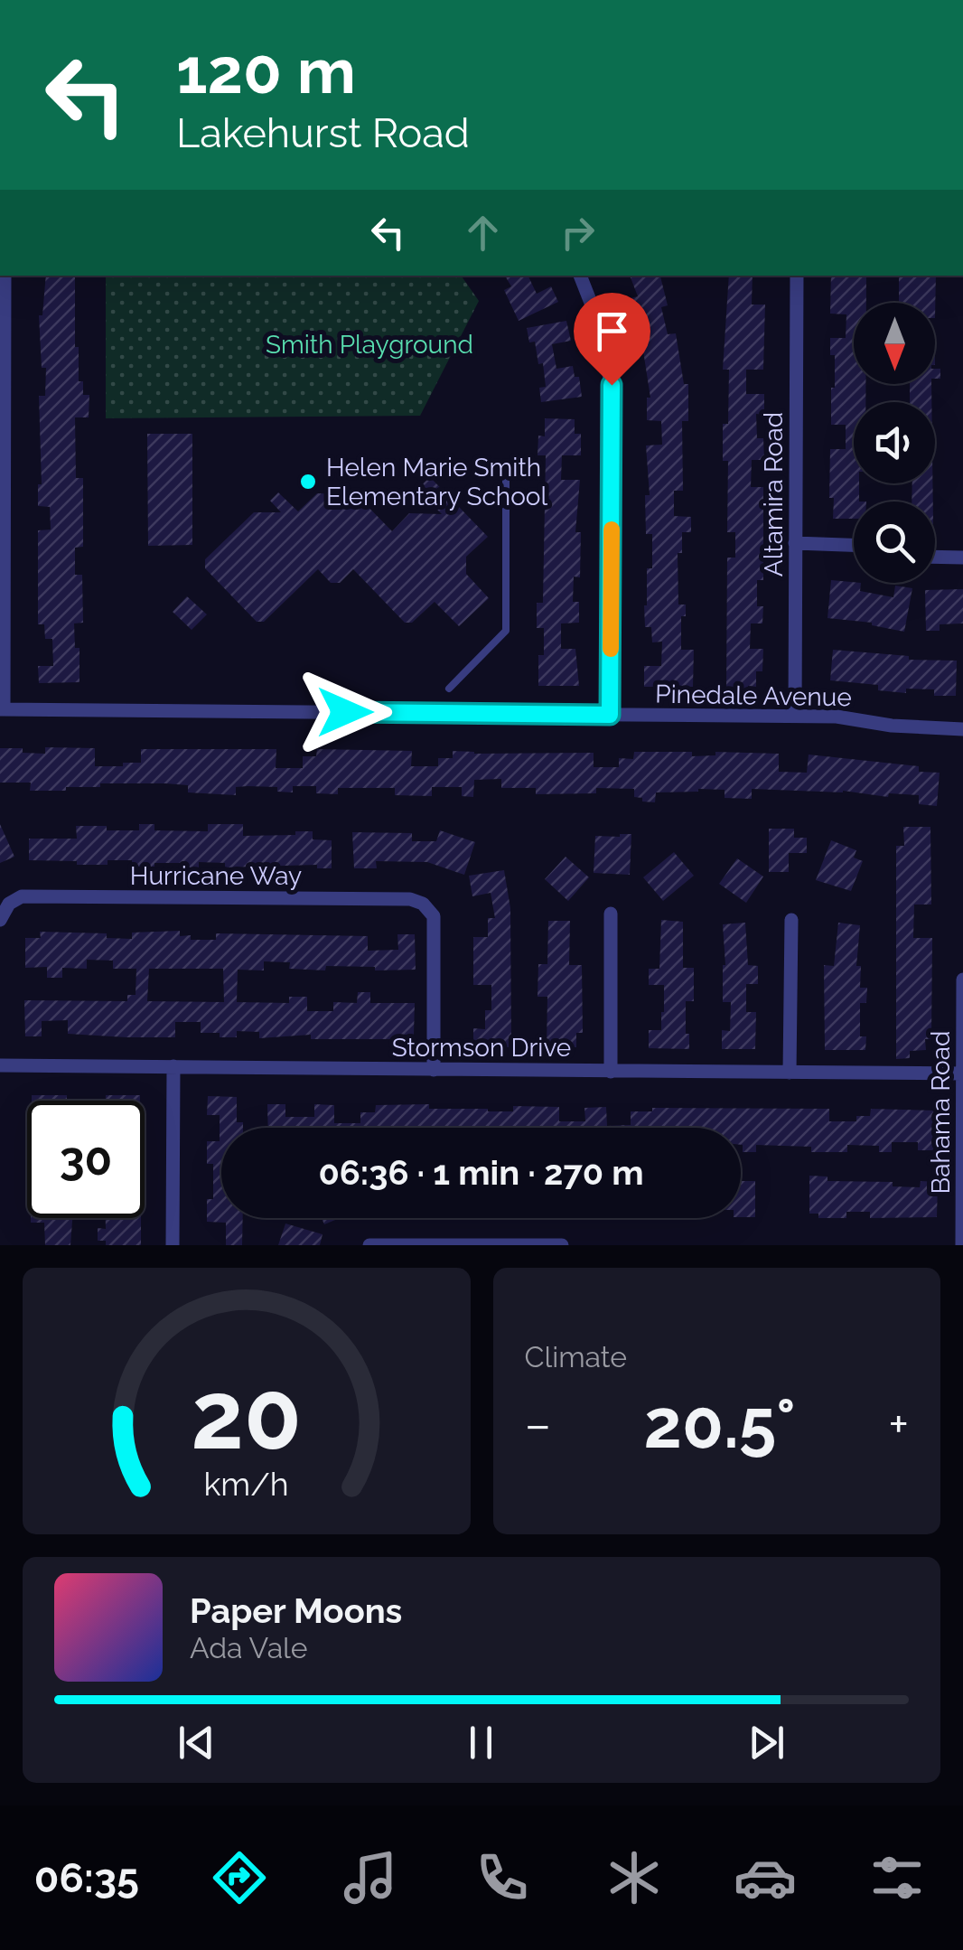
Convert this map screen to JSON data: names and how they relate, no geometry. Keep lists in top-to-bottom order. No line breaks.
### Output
{"streets":{"street":["Altamira Road","Pinedale Avenue","Hurricane Way","Stormson Drive","Bahama Road"]},"crossings":[["Altamira Road","Pinedale Avenue"],["Hurricane Way","Stormson Drive"],["Stormson Drive","Bahama Road"]],"parks":["Smith Playground"],"places":["Helen Marie Smith Elementary School"],"north":"bottom","page":{"turn":["120 m","Lakehurst Road"],"limit":"30","trip":"06:36 · 1 min · 270 m","tile":"Climate","heat":["−","20.5°","+"],"song":["Paper Moons","Ada Vale"],"tabs":"06:35","gauge":["20","km/h"]}}
